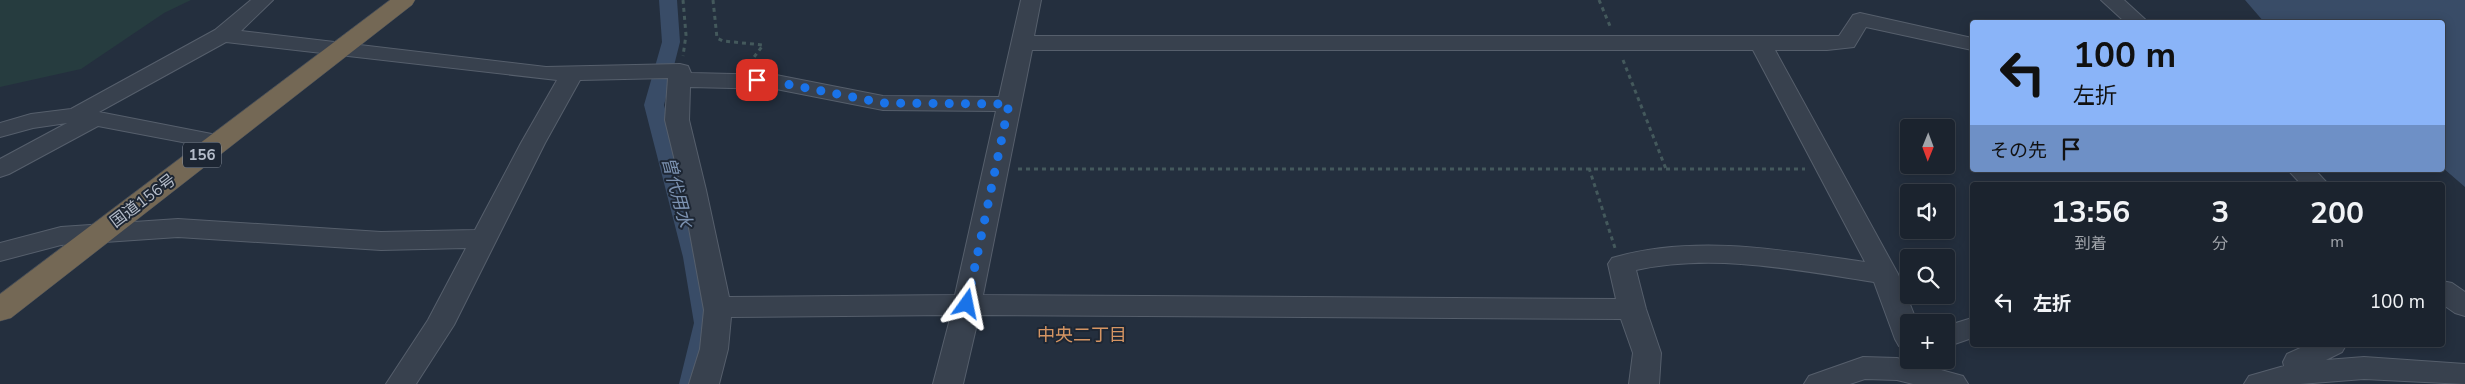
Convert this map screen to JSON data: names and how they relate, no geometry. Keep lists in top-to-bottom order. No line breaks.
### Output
{"streets":{"highway":["156","国道156号"]},"districts":["中央二丁目"],"water":["曽代用水"],"north":"bottom","page":{"turn":["100 m","左折"],"map_buttons":"+","then":"その先","eta":["13:56","到着","3","分","200","m"],"list":[{"name":"左折","value":"100 m"}]}}
